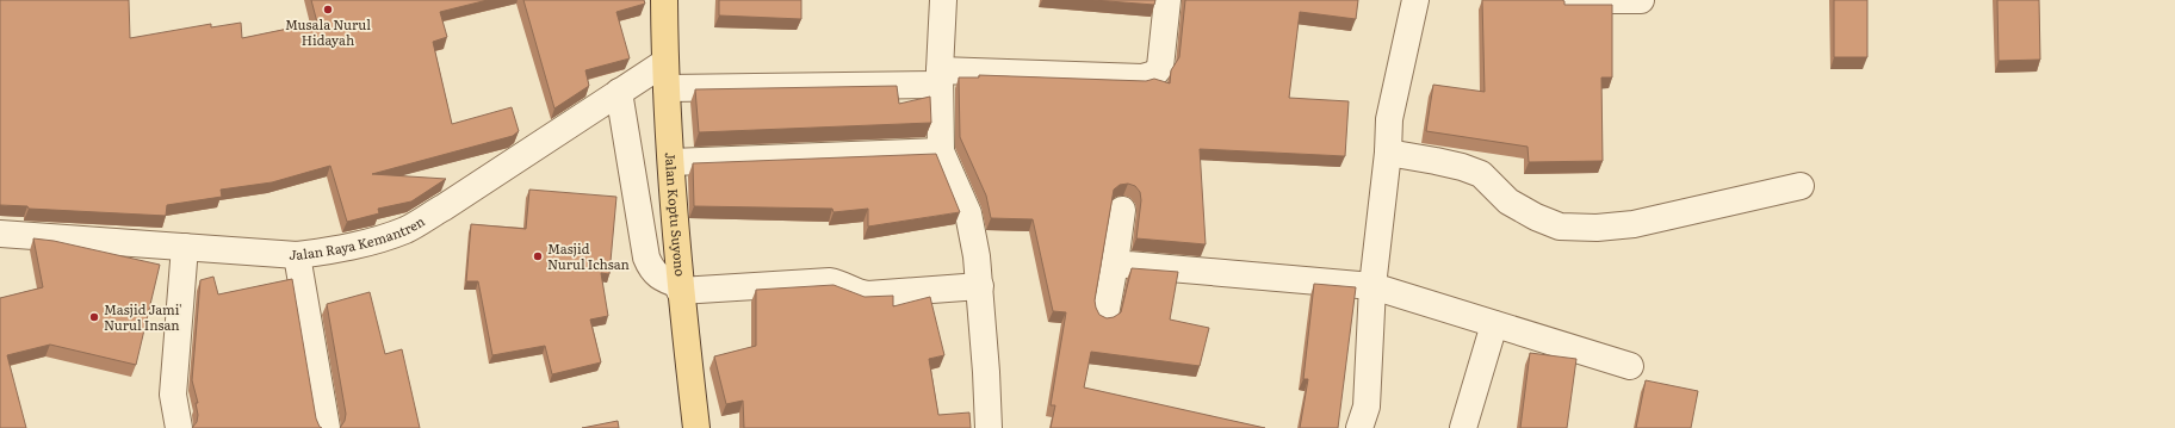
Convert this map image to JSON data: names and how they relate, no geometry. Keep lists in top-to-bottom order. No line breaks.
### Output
{"streets":{"main road":["Jalan Koptu Suyono"],"street":["Jalan Raya Kemantren"]},"crossings":[["Jalan Koptu Suyono","Jalan Raya Kemantren"]],"places":["Musala Nurul Hidayah","Masjid Nurul Ichsan","Masjid Jami' Nurul Insan"]}
